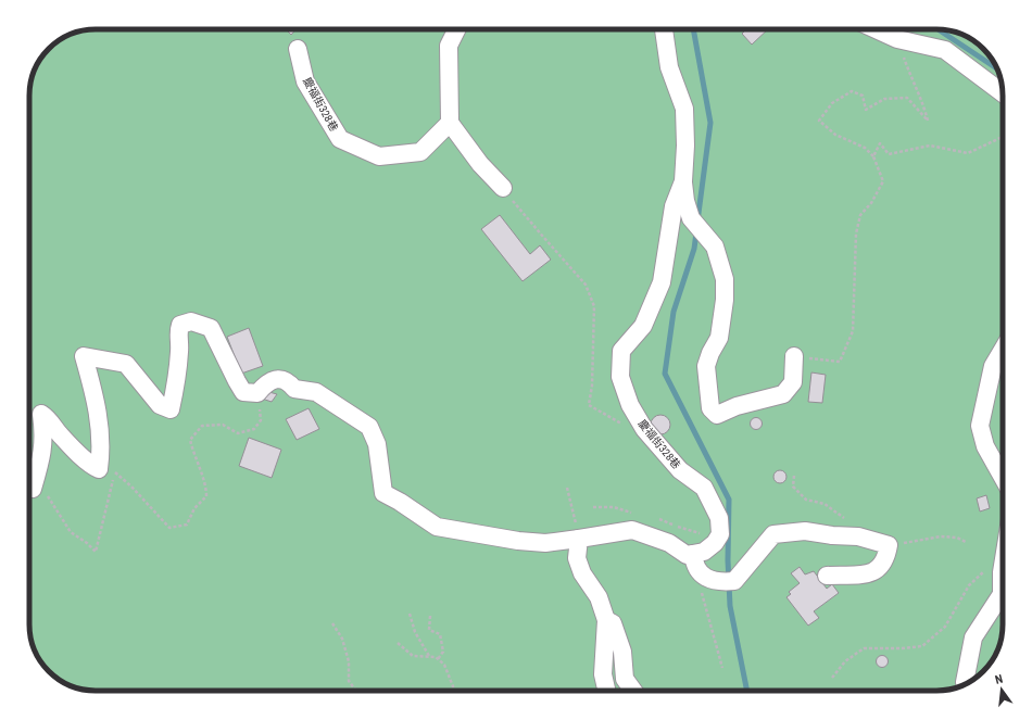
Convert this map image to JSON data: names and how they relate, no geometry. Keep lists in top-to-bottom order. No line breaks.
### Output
{"streets":{"street":["慶福街328巷"]},"north":"top"}
